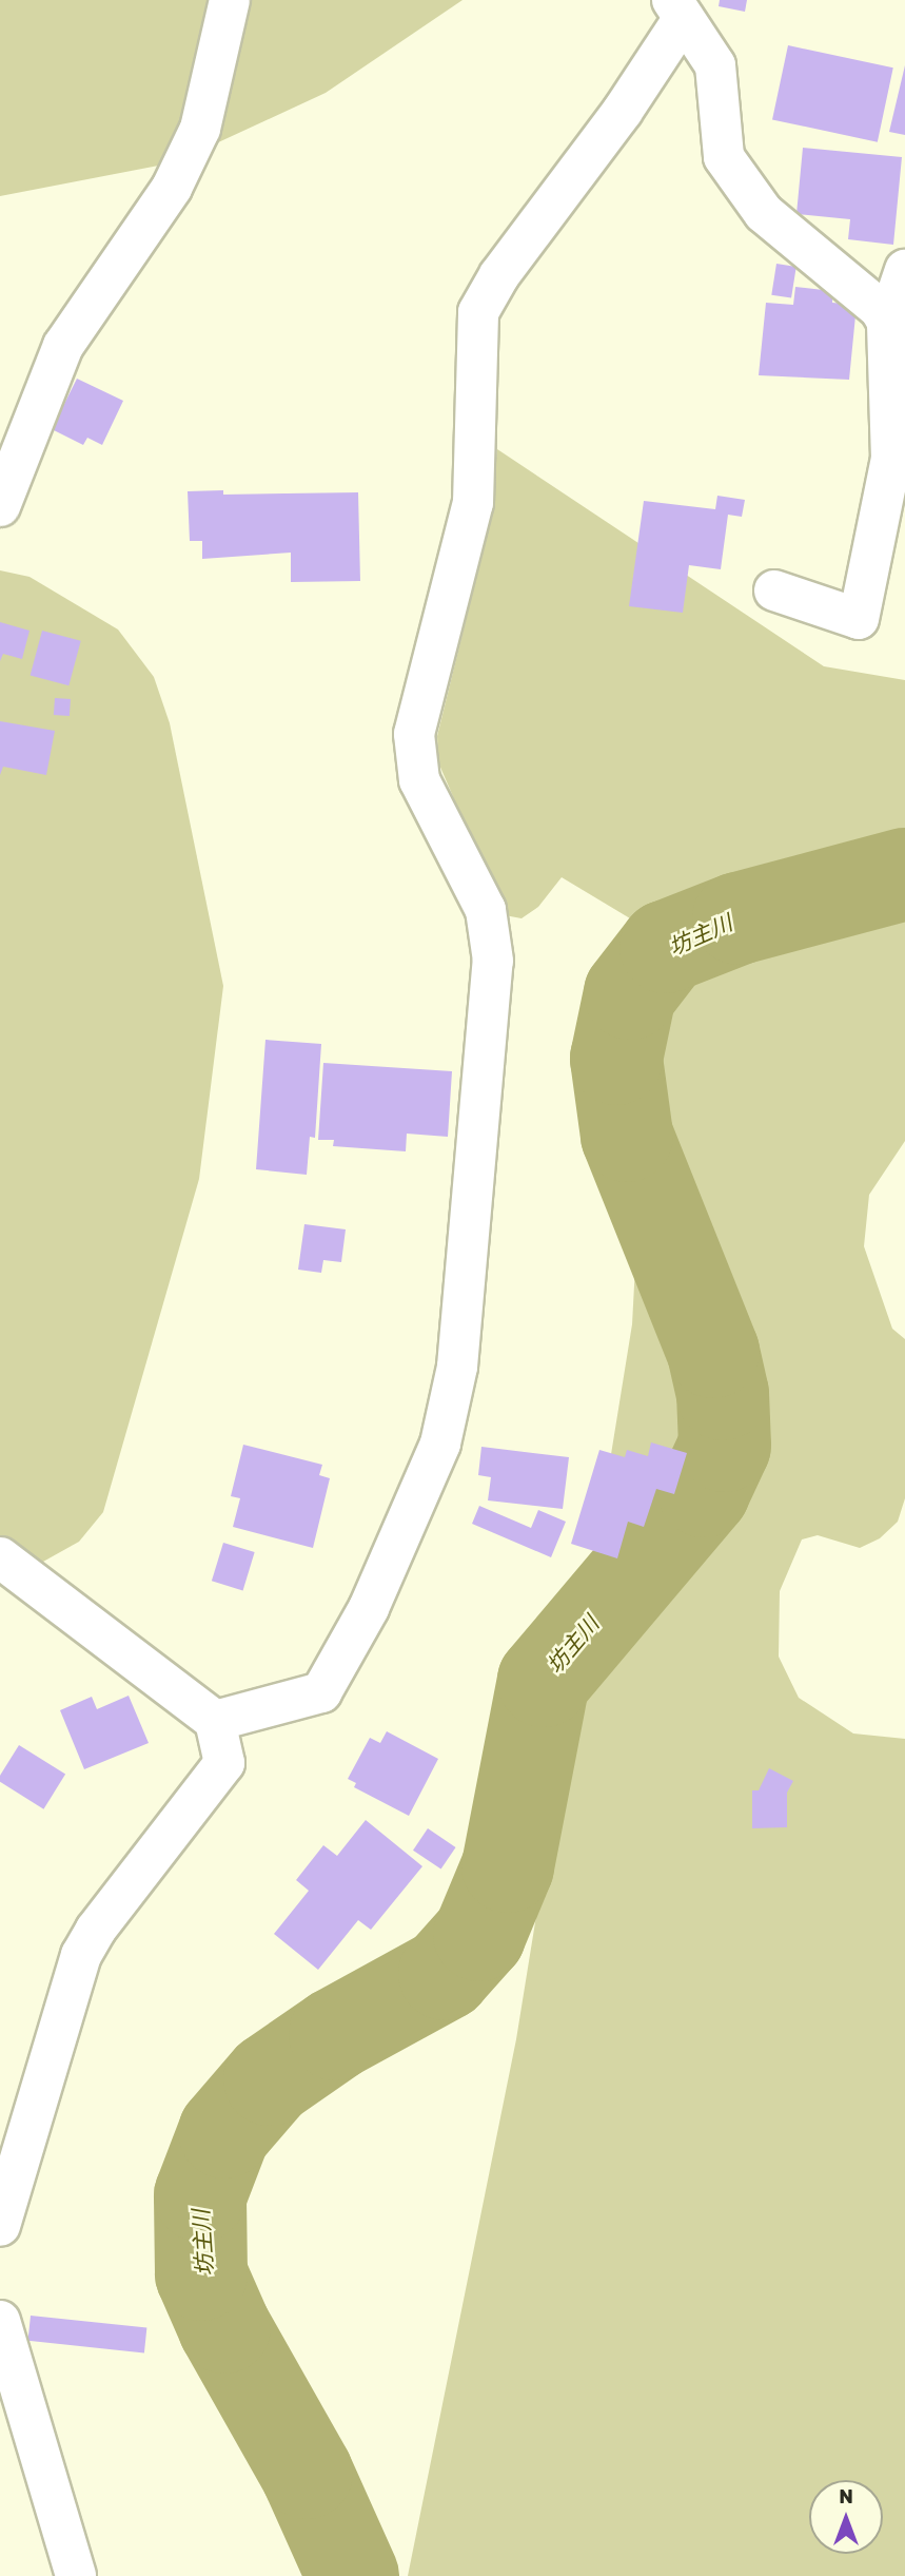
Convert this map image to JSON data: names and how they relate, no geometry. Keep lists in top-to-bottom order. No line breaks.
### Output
{"water":["坊主川"],"north":"top"}
